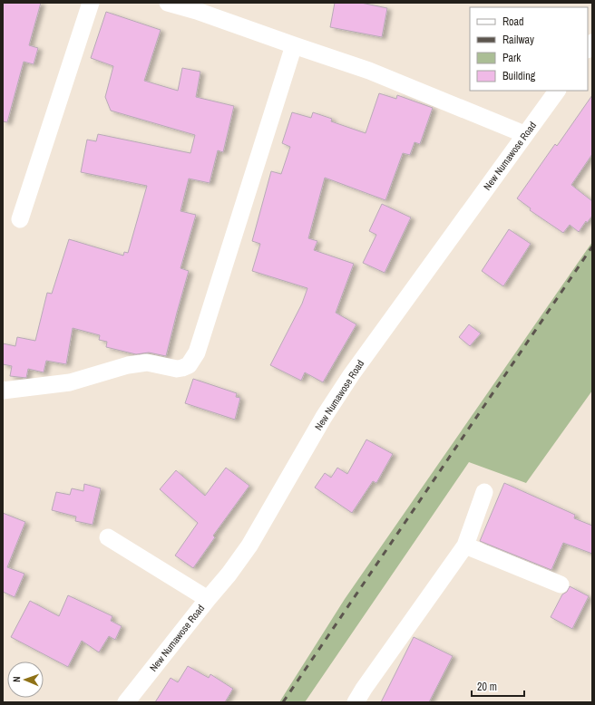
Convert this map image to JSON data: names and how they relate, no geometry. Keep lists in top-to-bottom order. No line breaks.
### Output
{"streets":{"street":["New Numawose Road"]},"legend":["Road","Railway","Park","Building"],"scale_bar":"20 m","north":"left"}
